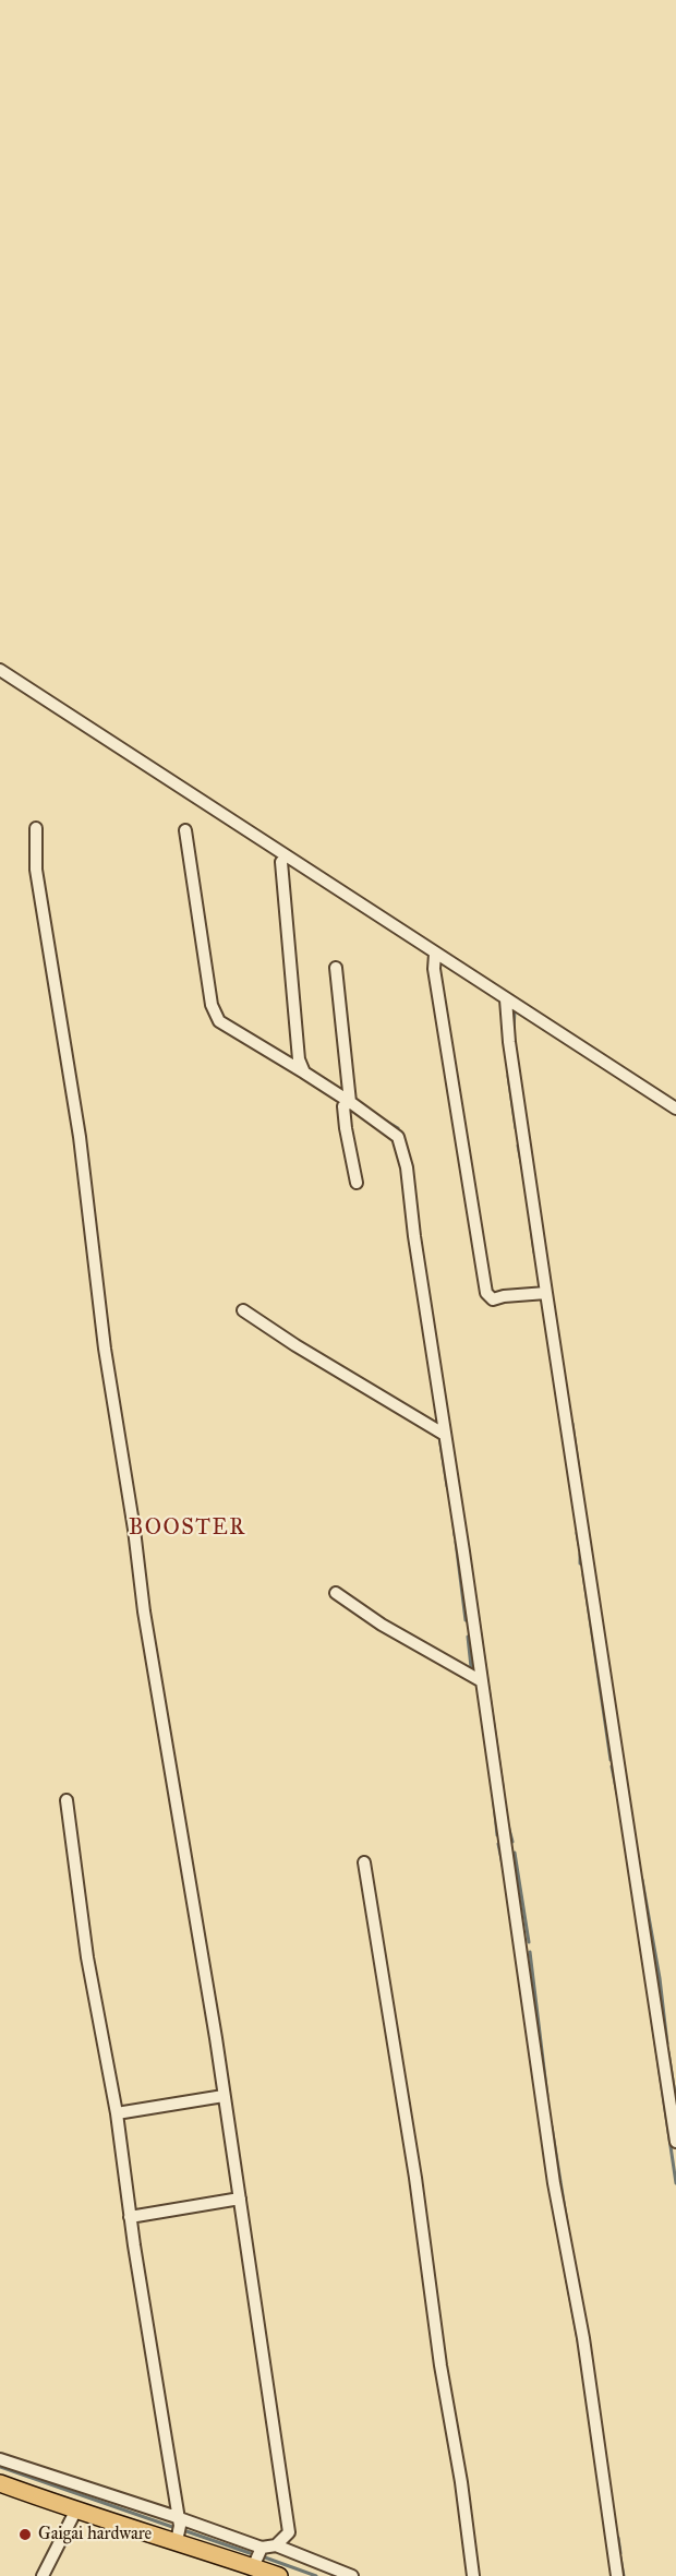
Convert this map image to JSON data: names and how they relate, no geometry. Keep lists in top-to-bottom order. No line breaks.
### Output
{"districts":["BOOSTER"],"places":["Gaigai hardware"]}
